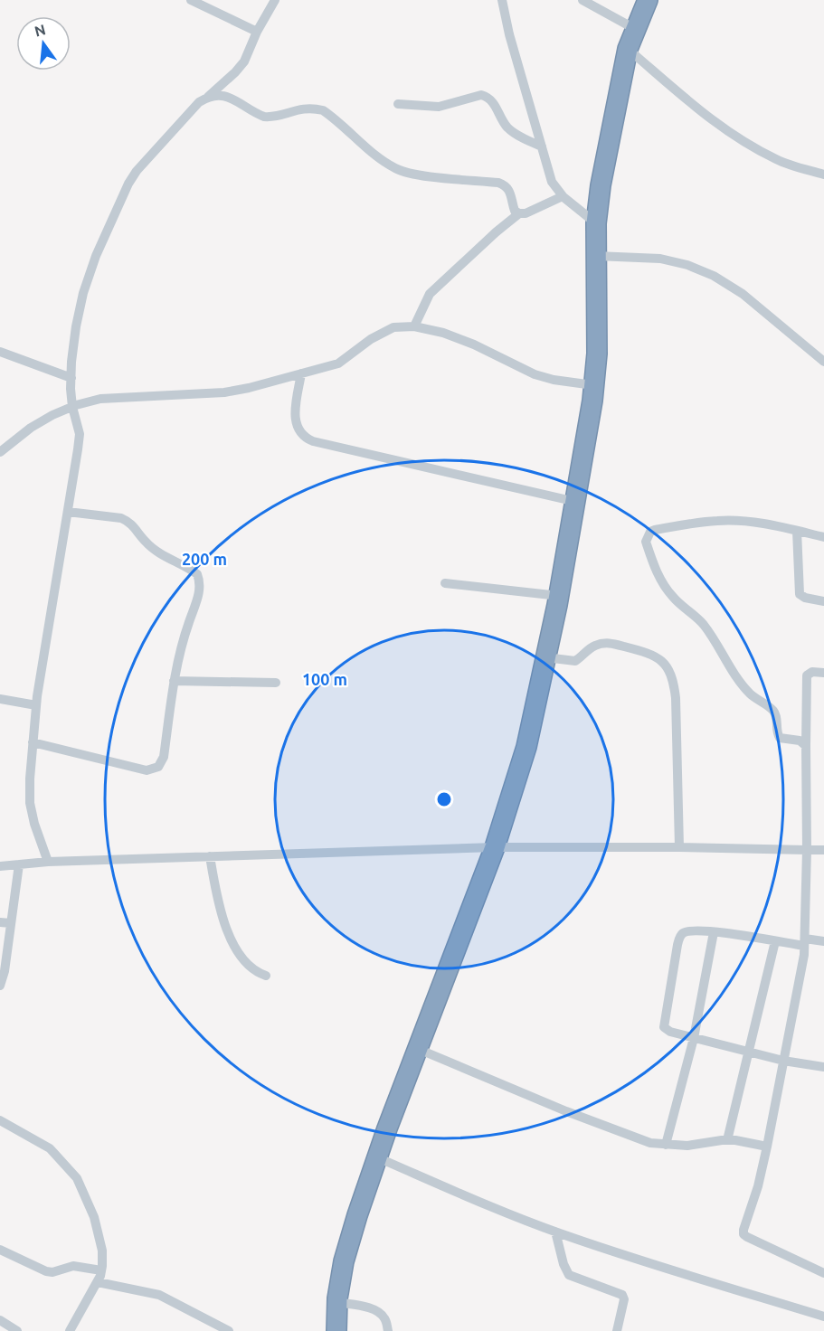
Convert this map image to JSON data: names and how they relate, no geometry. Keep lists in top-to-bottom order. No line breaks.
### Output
{"north":"top","rings":["200 m","100 m"]}
